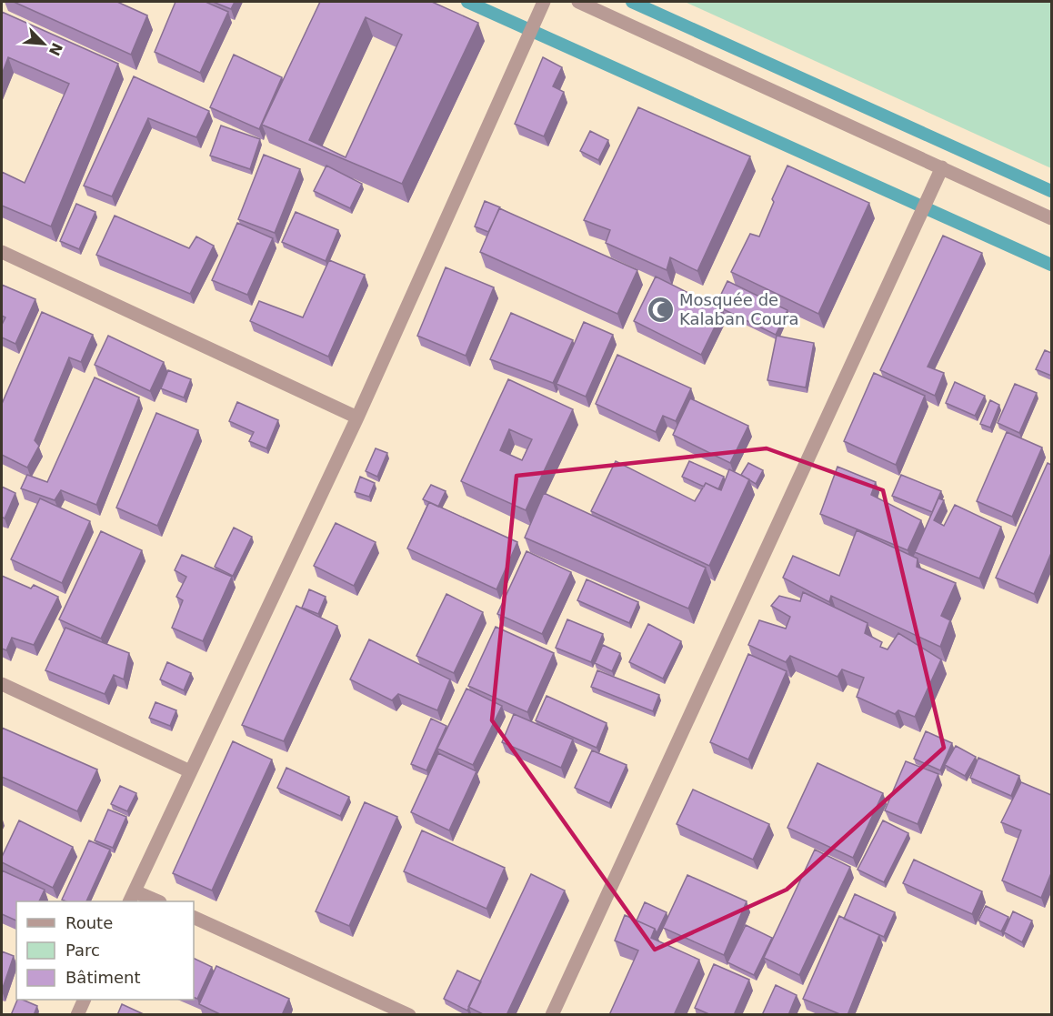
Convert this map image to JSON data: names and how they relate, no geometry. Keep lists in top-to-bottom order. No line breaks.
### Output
{"places":{"mosque":["Mosquée de Kalaban Coura"]},"legend":["Route","Parc","Bâtiment"],"north":"bottom right"}
